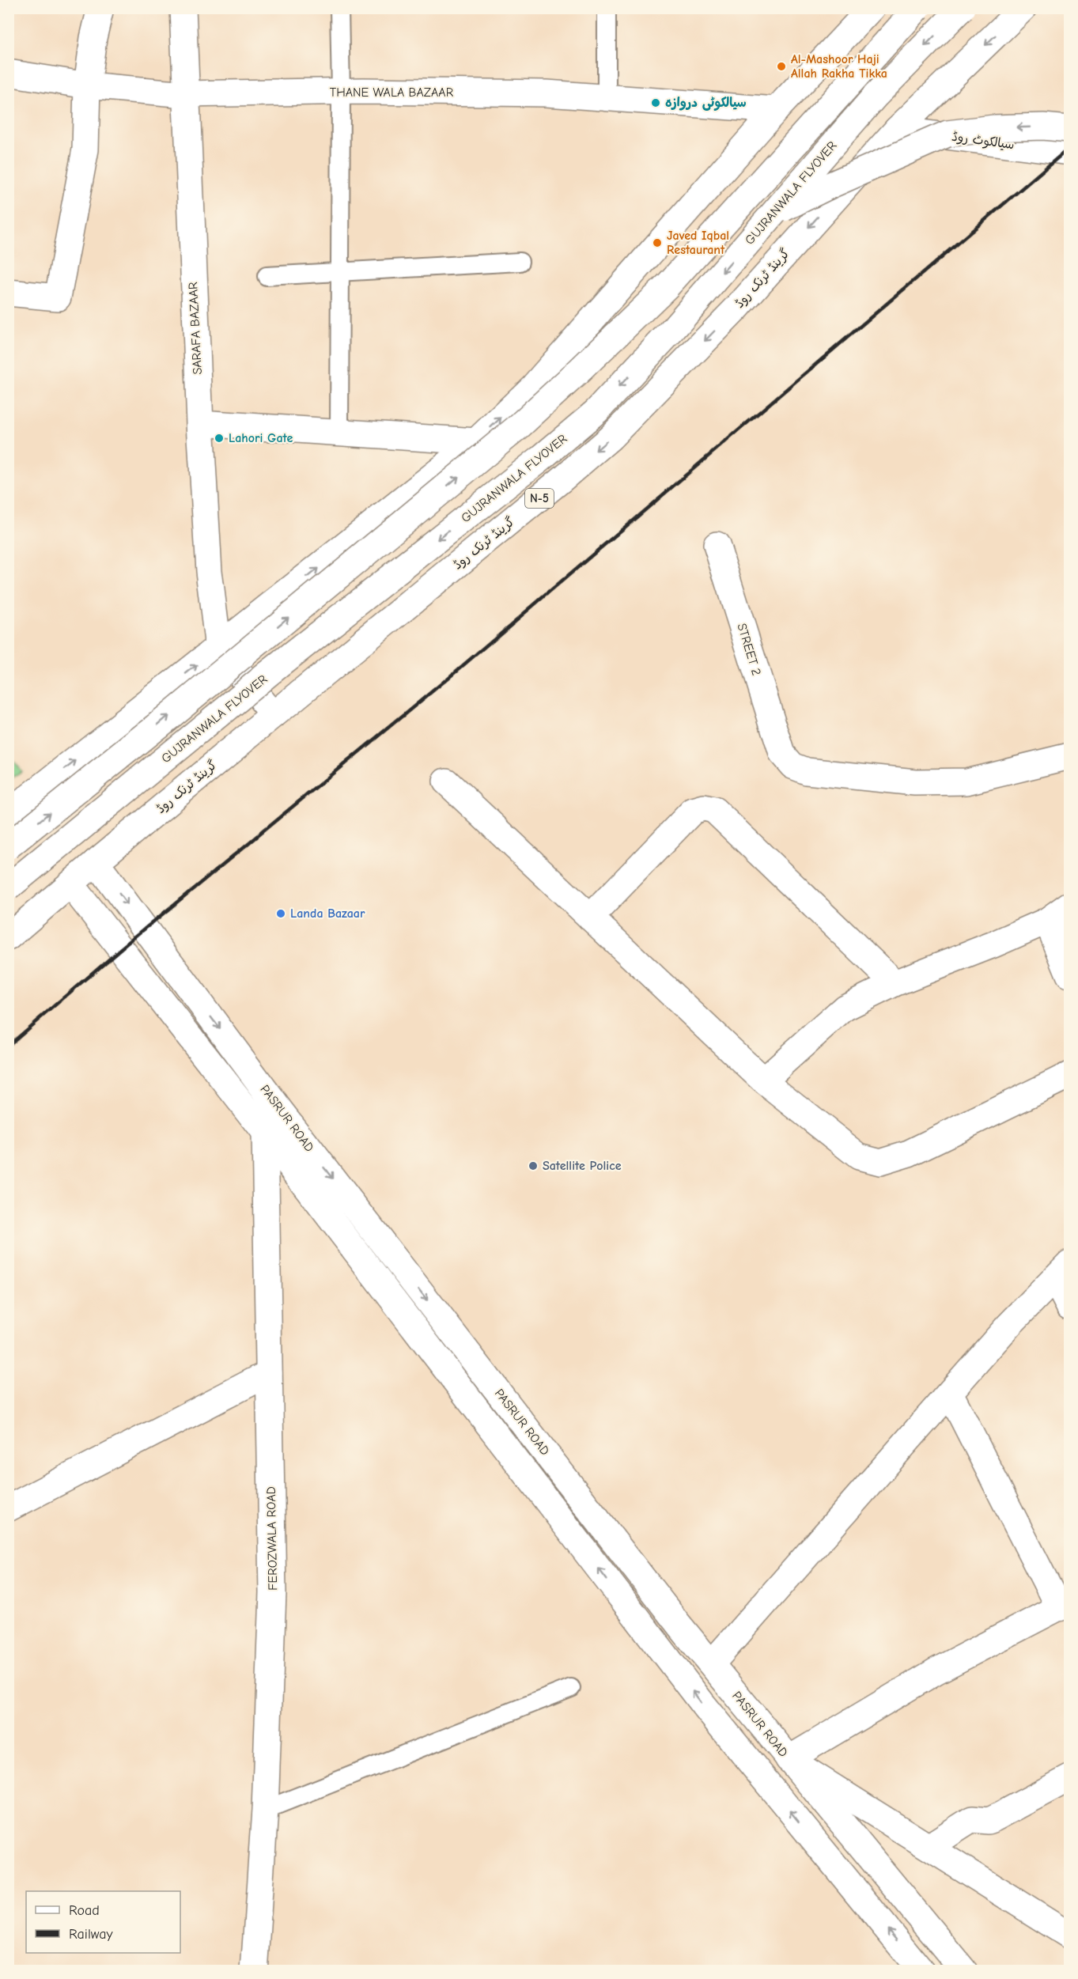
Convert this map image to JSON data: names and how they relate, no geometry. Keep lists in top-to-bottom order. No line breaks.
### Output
{"streets":{"main road":["THANE WALA BAZAAR","سیالکوٹ روڈ","GUJRANWALA FLYOVER","گرینڈ ٹرنک روڈ","SARAFA BAZAAR","N-5","STREET 2","PASRUR ROAD","FEROZWALA ROAD"]},"crossings":[["THANE WALA BAZAAR","SARAFA BAZAAR"],["سیالکوٹ روڈ","گرینڈ ٹرنک روڈ"],["گرینڈ ٹرنک روڈ","PASRUR ROAD"],["PASRUR ROAD","FEROZWALA ROAD"]],"places":["Al-Mashoor Haji Allah Rakha Tikka","سیالکوٹی دروازہ","Javed Iqbal Restaurant","Lahori Gate","Landa Bazaar","Satellite Police"],"legend":["Road","Railway"]}
